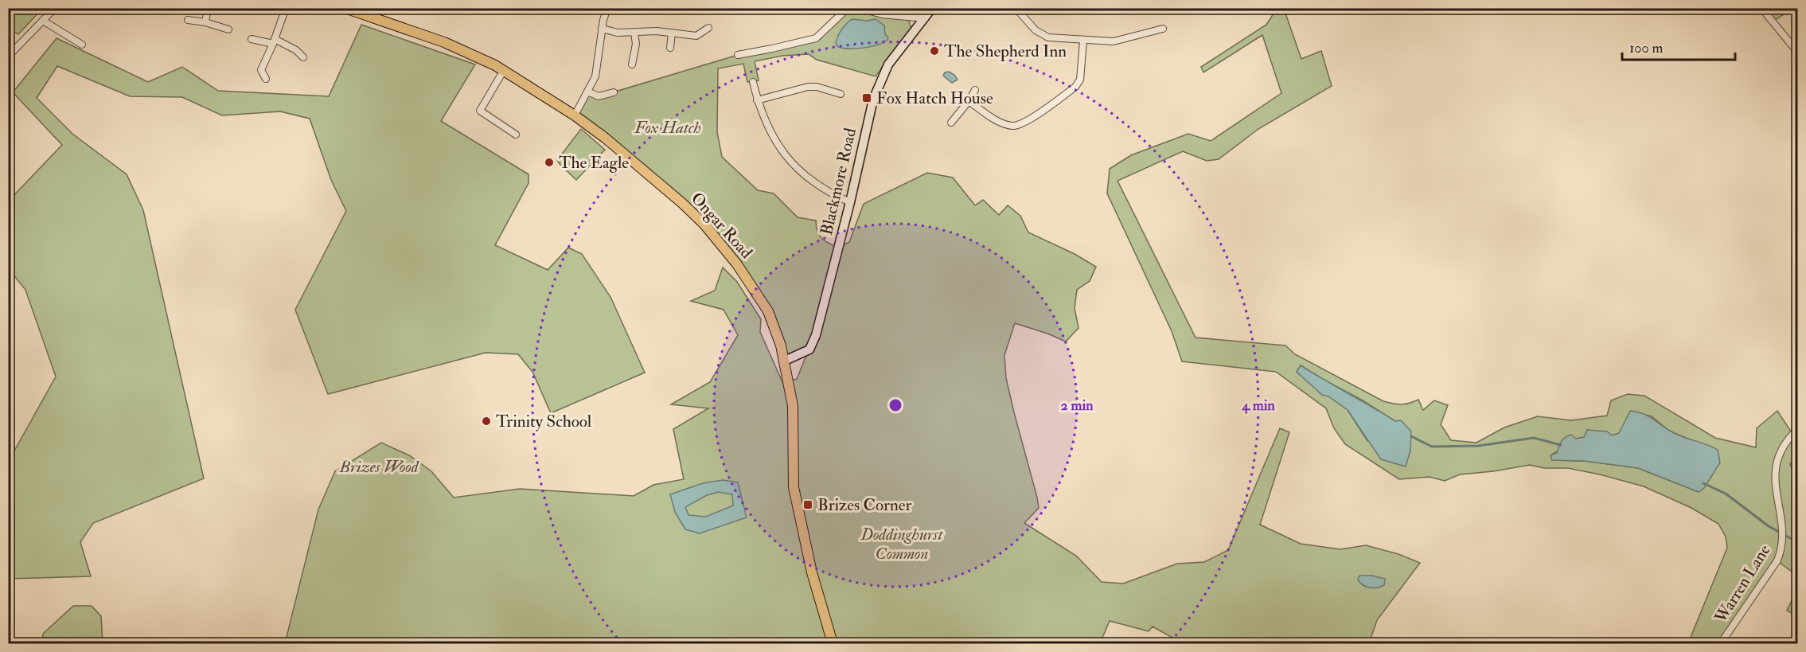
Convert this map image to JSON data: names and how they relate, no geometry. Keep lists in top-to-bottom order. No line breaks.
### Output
{"streets":{"main road":["Ongar Road"],"street":["Blackmore Road","Warren Lane"]},"crossings":[["Blackmore Road","Ongar Road"]],"parks":["Fox Hatch","Brizes Wood","Doddinghurst Common"],"places":{"other":["The Shepherd Inn","The Eagle","Trinity School"],"transit":["Fox Hatch House","Brizes Corner"]},"scale_bar":"100 m","rings":["2 min","4 min"]}
